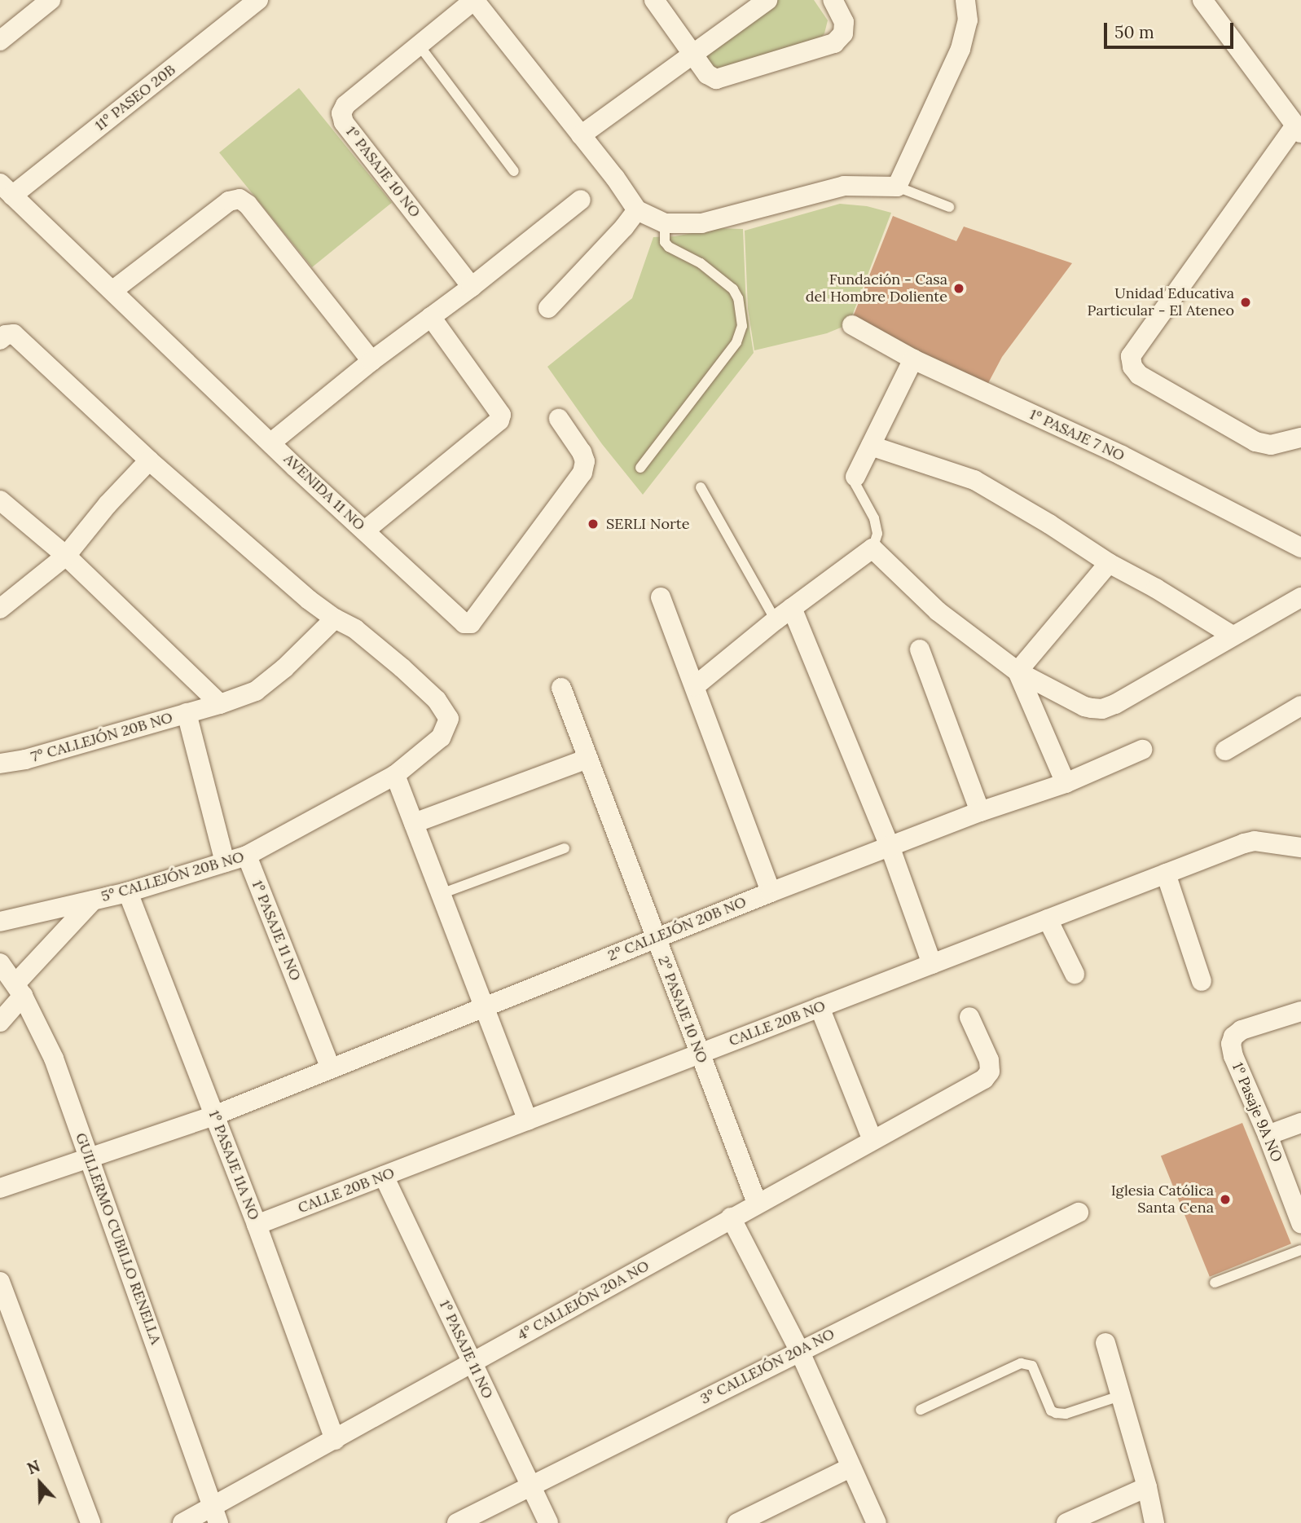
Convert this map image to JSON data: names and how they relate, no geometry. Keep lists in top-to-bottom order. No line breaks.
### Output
{"streets":{"street":["11° PASEO 20B","1° PASAJE 10 NO","1° PASAJE 7 NO","AVENIDA 11 NO","7° CALLEJÓN 20B NO","5° CALLEJÓN 20B NO","2° CALLEJÓN 20B NO","1° PASAJE 11 NO","2° PASAJE 10 NO","CALLE 20B NO","1º Pasaje 9A NO","1° PASAJE 11A NO","GUILLERMO CUBILLO RENELLA","4° CALLEJÓN 20A NO","3° CALLEJÓN 20A NO"]},"crossings":[["11° PASEO 20B","AVENIDA 11 NO"],["7° CALLEJÓN 20B NO","5° CALLEJÓN 20B NO"],["5° CALLEJÓN 20B NO","1° PASAJE 11 NO"],["5° CALLEJÓN 20B NO","1° PASAJE 11A NO"],["2° CALLEJÓN 20B NO","1° PASAJE 11 NO"],["2° CALLEJÓN 20B NO","2° PASAJE 10 NO"],["2° CALLEJÓN 20B NO","1° PASAJE 11A NO"],["2° CALLEJÓN 20B NO","GUILLERMO CUBILLO RENELLA"],["1° PASAJE 11 NO","CALLE 20B NO"],["1° PASAJE 11 NO","4° CALLEJÓN 20A NO"],["1° PASAJE 11 NO","3° CALLEJÓN 20A NO"],["2° PASAJE 10 NO","CALLE 20B NO"],["2° PASAJE 10 NO","4° CALLEJÓN 20A NO"],["CALLE 20B NO","1° PASAJE 11A NO"],["1° PASAJE 11A NO","4° CALLEJÓN 20A NO"],["GUILLERMO CUBILLO RENELLA","4° CALLEJÓN 20A NO"]],"places":["Fundación - Casa del Hombre Doliente","Unidad Educativa Particular - El Ateneo","SERLI Norte","Iglesia Católica Santa Cena"],"scale_bar":"50 m","north":"top"}
